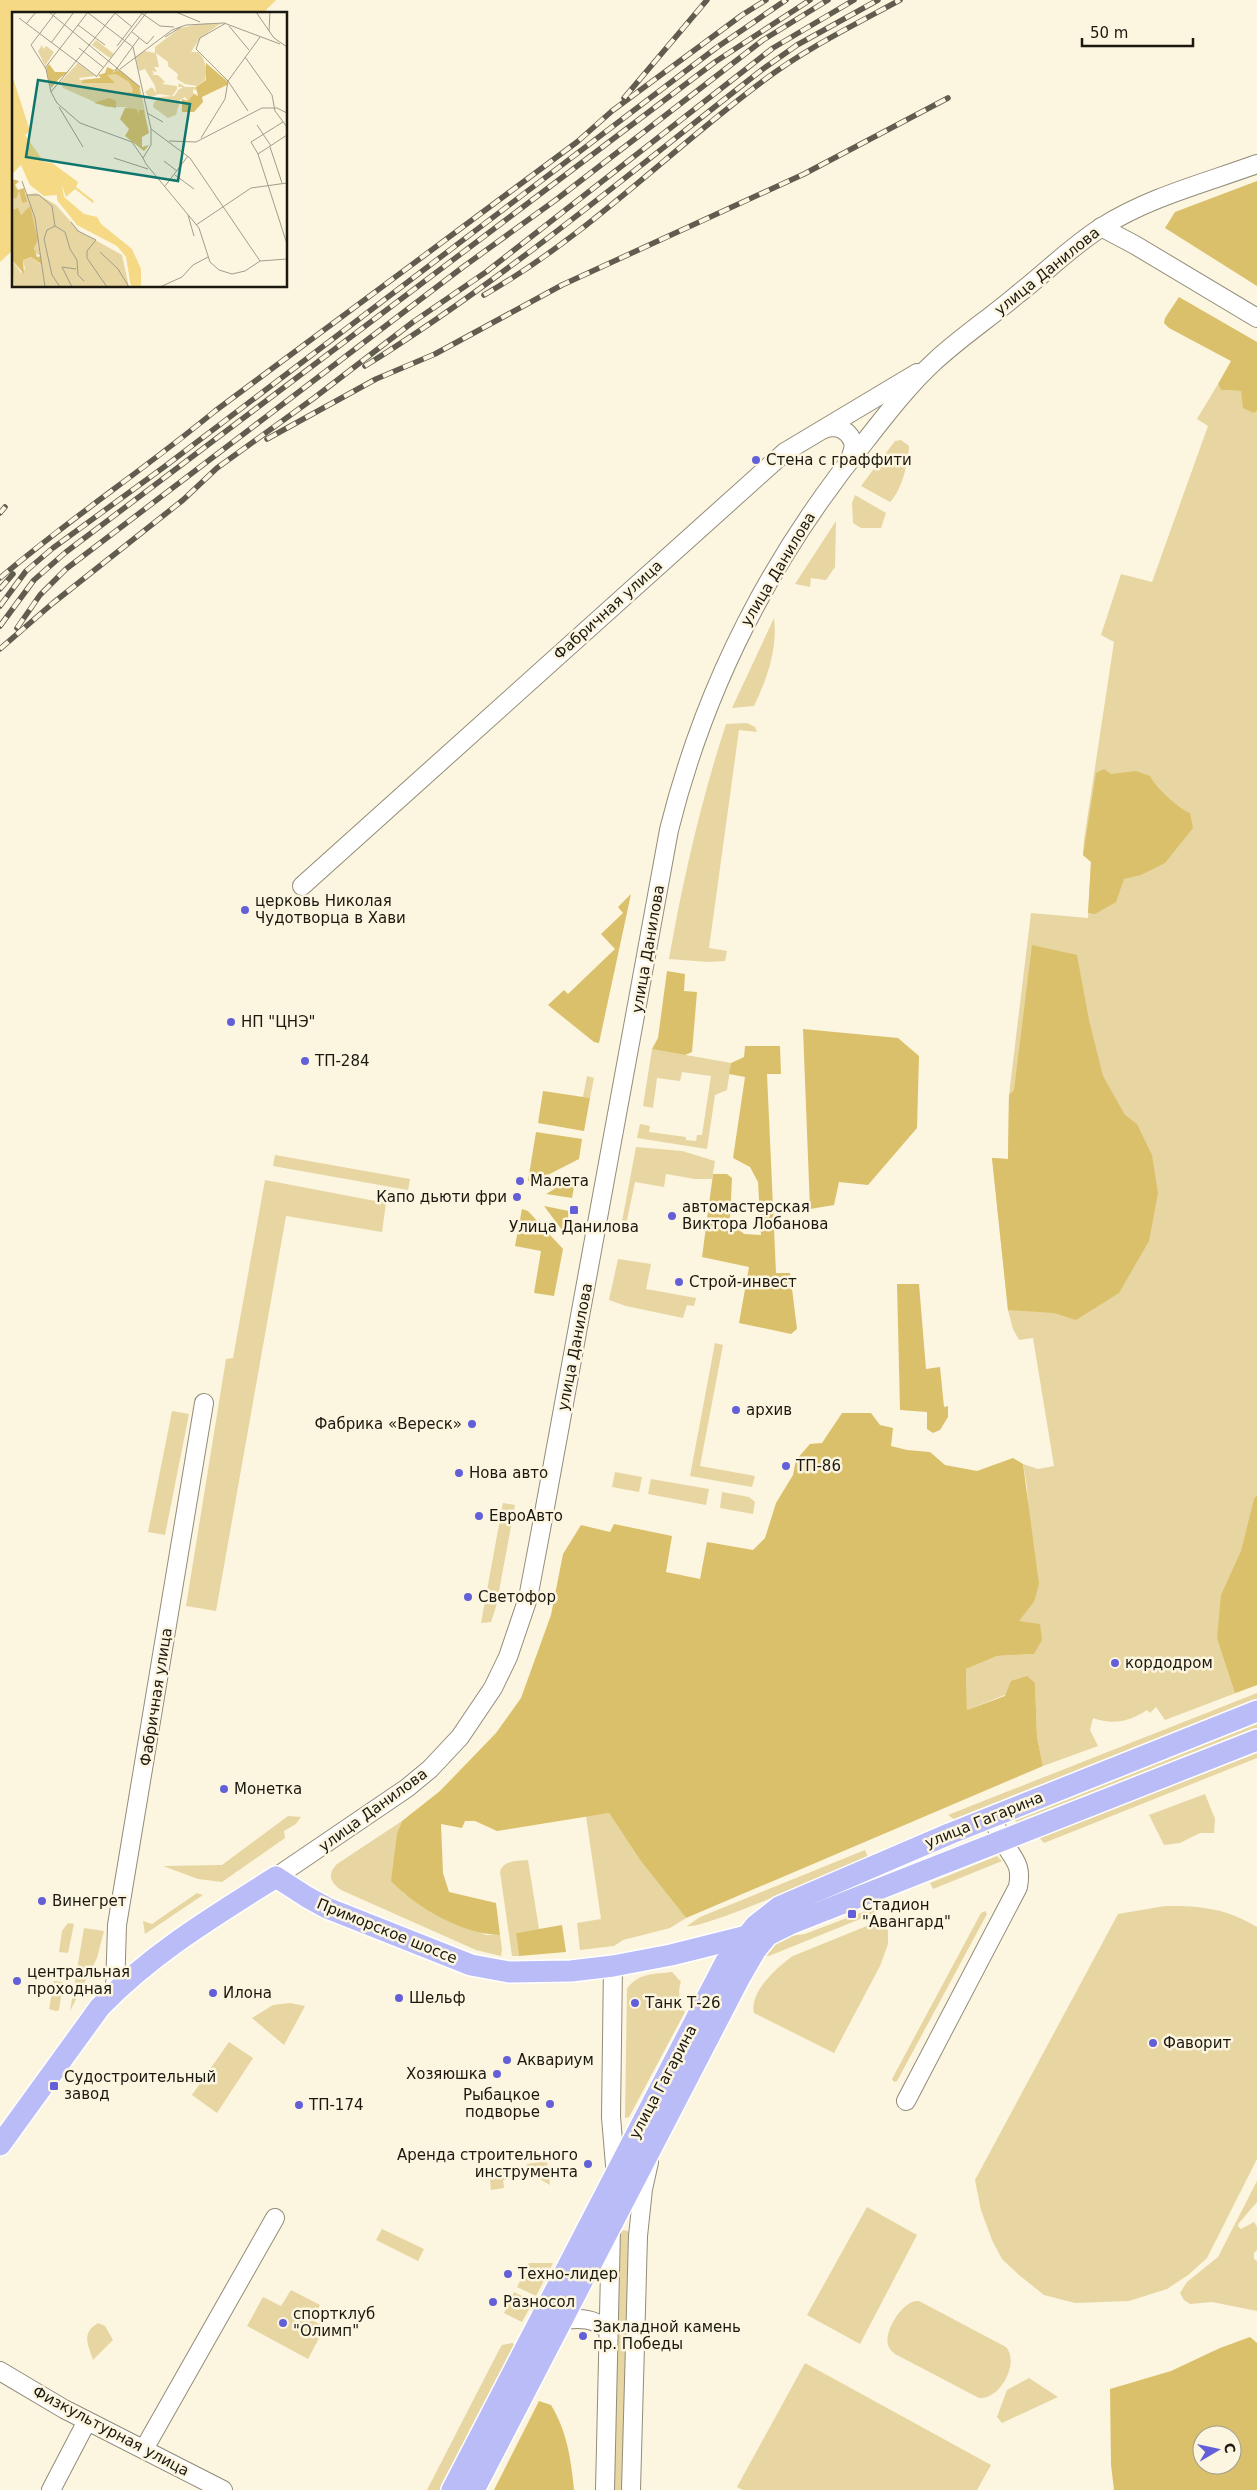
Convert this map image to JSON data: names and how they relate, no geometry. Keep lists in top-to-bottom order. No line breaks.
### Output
{"streets":{"main road":["улица Гагарина","Приморское шоссе"],"street":["улица Данилова","Фабричная улица","Физкультурная улица"]},"crossings":[["улица Данилова","Фабричная улица"],["улица Данилова","Приморское шоссе"],["улица Гагарина","Приморское шоссе"]],"places":{"other":["Стена с граффити","церковь Николая Чудотворца в Хави","НП \"ЦНЭ\"","ТП-284","Малета","Капо дьюти фри","автомастерская Виктора Лобанова","Строй-инвест","архив","Фабрика «Вереск»","ТП-86","Нова авто","ЕвроАвто","Светофор","кордодром","Монетка","Винегрет","центральная проходная","Илона","Шельф","Танк Т-26","Фаворит","Аквариум","Хозяюшка","Рыбацкое подворье","ТП-174","Аренда строительного инструмента","Техно-лидер","Разносол","спортклуб \"Олимп\"","Закладной камень пр. Победы"],"transit":["Улица Данилова","Стадион \"Авангард\"","Судостроительный завод"]},"scale_bar":"50 m","north":"right"}
